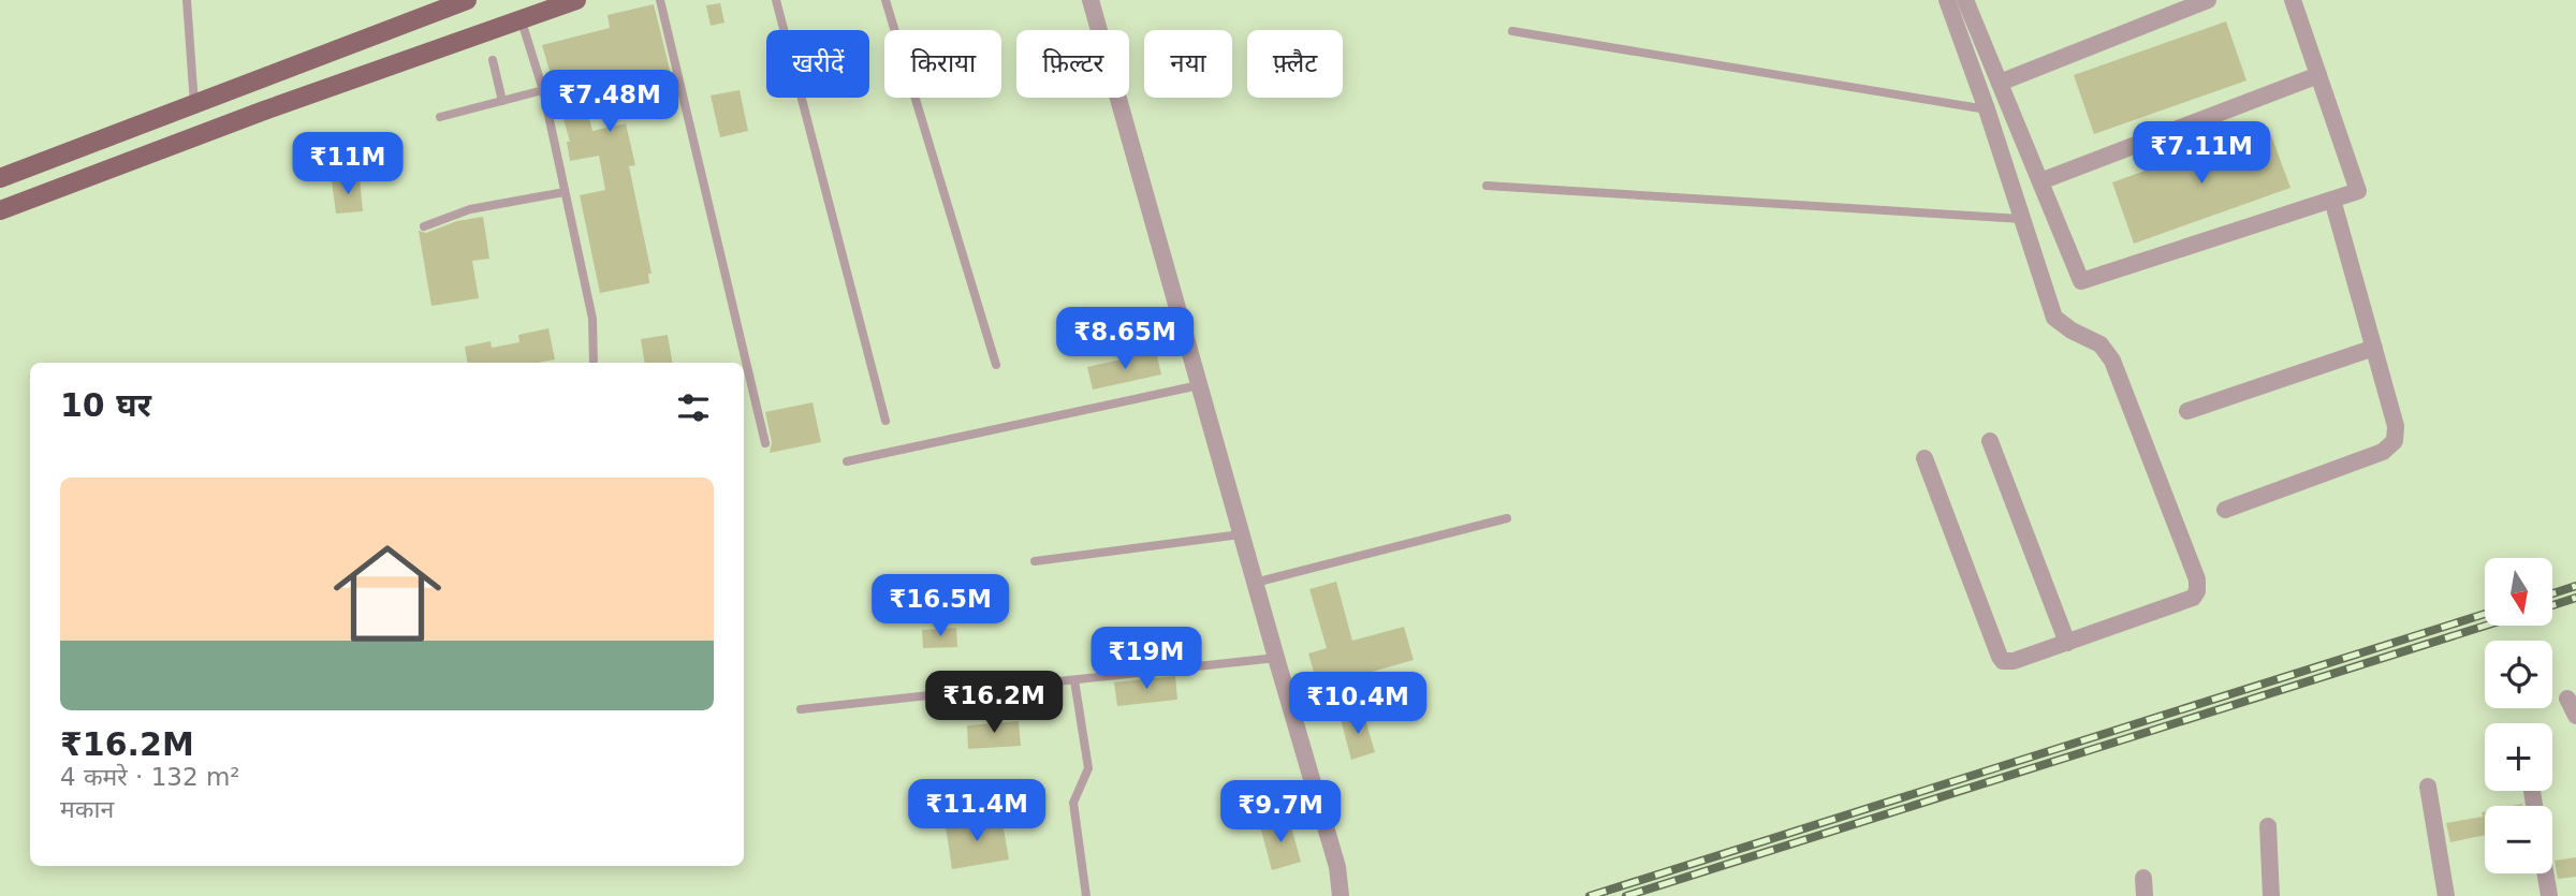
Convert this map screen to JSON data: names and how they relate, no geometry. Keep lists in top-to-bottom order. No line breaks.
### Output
{"north":"bottom","page":{"chip":["खरीदें","किराया","फ़िल्टर","नया","फ़्लैट"],"price":["₹7.48M","₹7.11M","₹11M","₹8.65M","₹16.5M","₹19M","₹16.2M","₹10.4M","₹11.4M","₹9.7M"],"heading":"10 घर","list":[{"name":"₹16.2M","note":"4 कमरे · 132 m² · मकान"}],"map_buttons":["+","−"]}}
